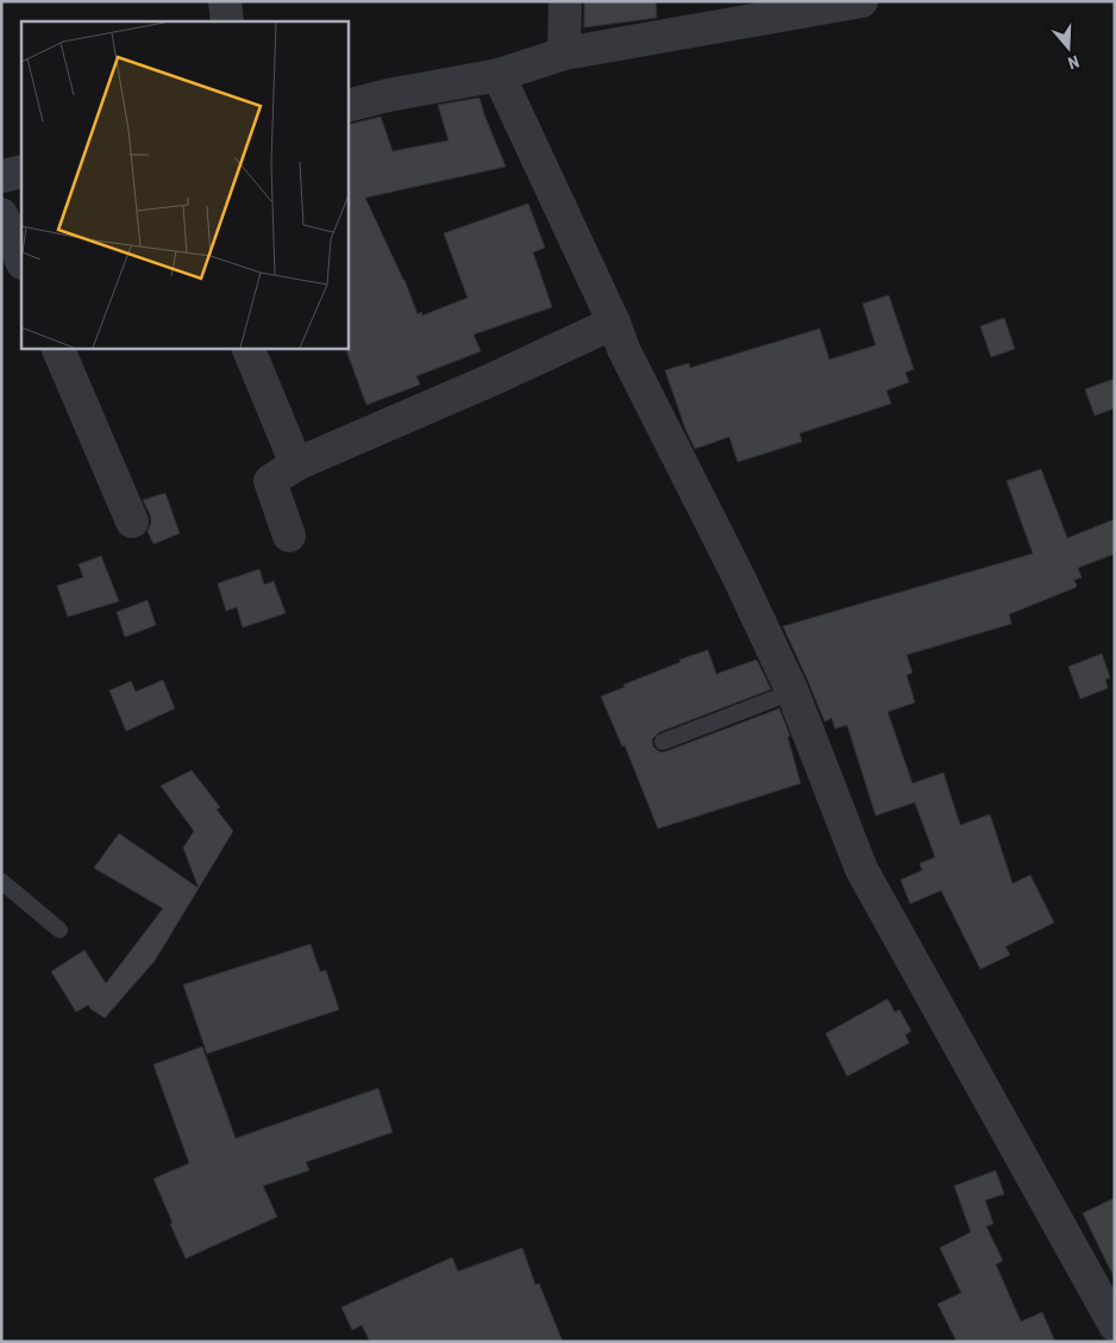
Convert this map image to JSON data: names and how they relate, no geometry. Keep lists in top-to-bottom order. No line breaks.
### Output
{"north":"bottom"}
